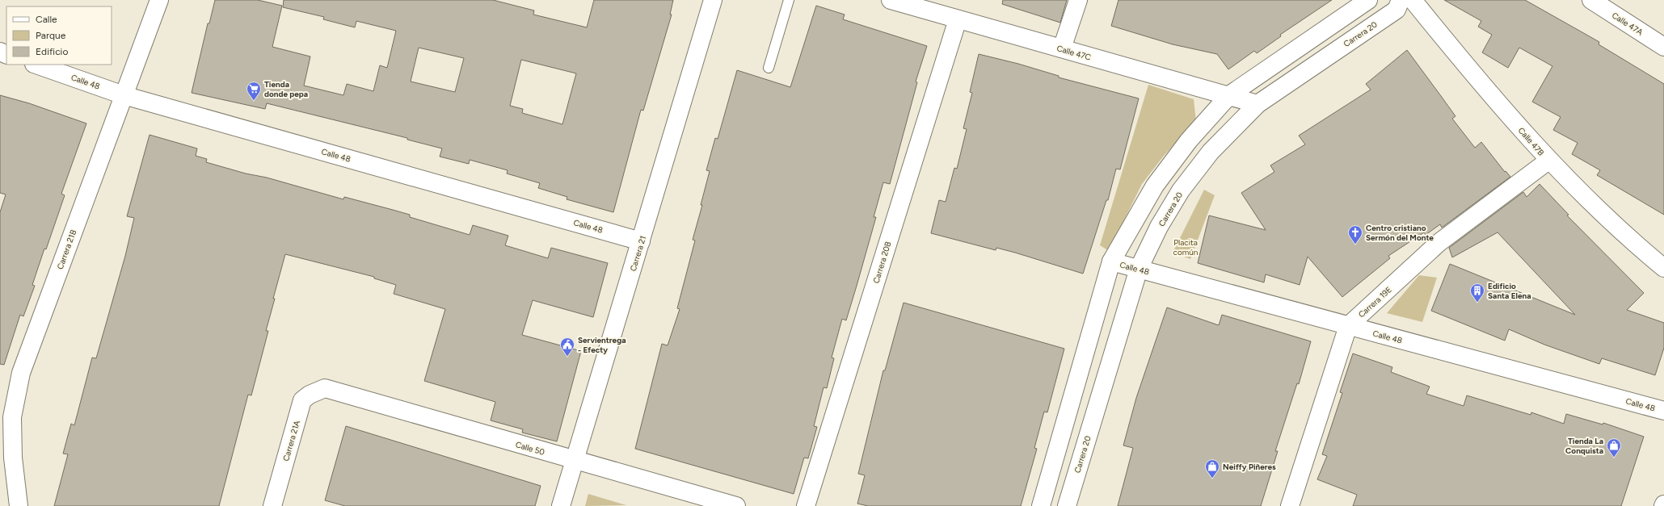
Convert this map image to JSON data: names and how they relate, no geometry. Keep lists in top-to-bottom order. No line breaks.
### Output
{"streets":{"street":["Calle 47A","Carrera 20","Calle 47C","Calle 48","Calle 47B","Carrera 21B","Carrera 21","Carrera 20B","Carrera 19E","Carrera 21A","Calle 50"]},"crossings":[["Carrera 20","Calle 47C"],["Carrera 20","Calle 48"],["Calle 47C","Carrera 20B"],["Calle 48","Carrera 21B"],["Calle 48","Carrera 21"],["Calle 48","Carrera 19E"],["Calle 47B","Carrera 19E"],["Carrera 21","Calle 50"],["Carrera 21A","Calle 50"]],"parks":["Placita común"],"places":{"supermarket":["Tienda donde pepa"],"church":["Centro cristiano Sermón del Monte"],"building":["Edificio Santa Elena"],"public building":["Servientrega - Efecty"],"shop":["Tienda La Conquista","Neiffy Piñeres"]},"legend":["Calle","Parque","Edificio"]}
